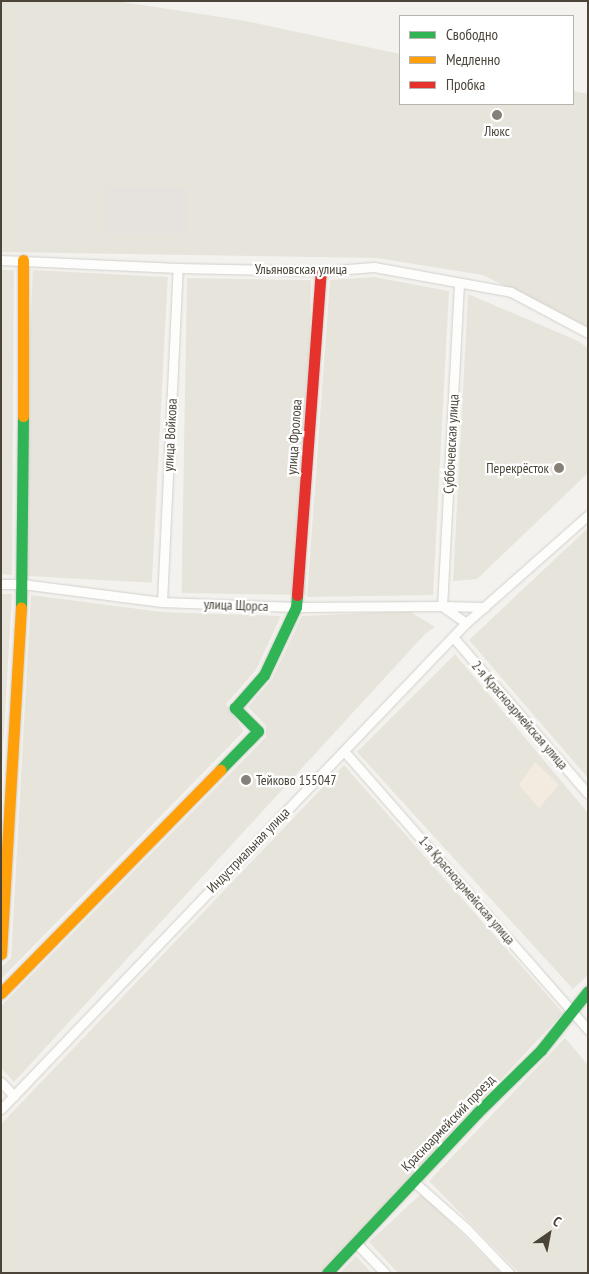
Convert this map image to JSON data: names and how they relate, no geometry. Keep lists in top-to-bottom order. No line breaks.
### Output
{"streets":{"street":["Ульяновская улица","улица Войкова","улица Фролова","Суббочевская улица","улица Щорса","2-я Красноармейская улица","Индустриальная улица","1-я Красноармейская улица","Красноармейский проезд"]},"crossings":[["Ульяновская улица","улица Войкова"],["Ульяновская улица","улица Фролова"],["Ульяновская улица","Суббочевская улица"],["улица Войкова","улица Щорса"],["улица Фролова","улица Щорса"],["Суббочевская улица","улица Щорса"],["улица Щорса","Индустриальная улица"],["2-я Красноармейская улица","Индустриальная улица"],["Индустриальная улица","1-я Красноармейская улица"],["1-я Красноармейская улица","Красноармейский проезд"]],"places":["Люкс","Перекрёсток","Тейково 155047"],"legend":["Свободно","Медленно","Пробка"],"north":"top right"}
